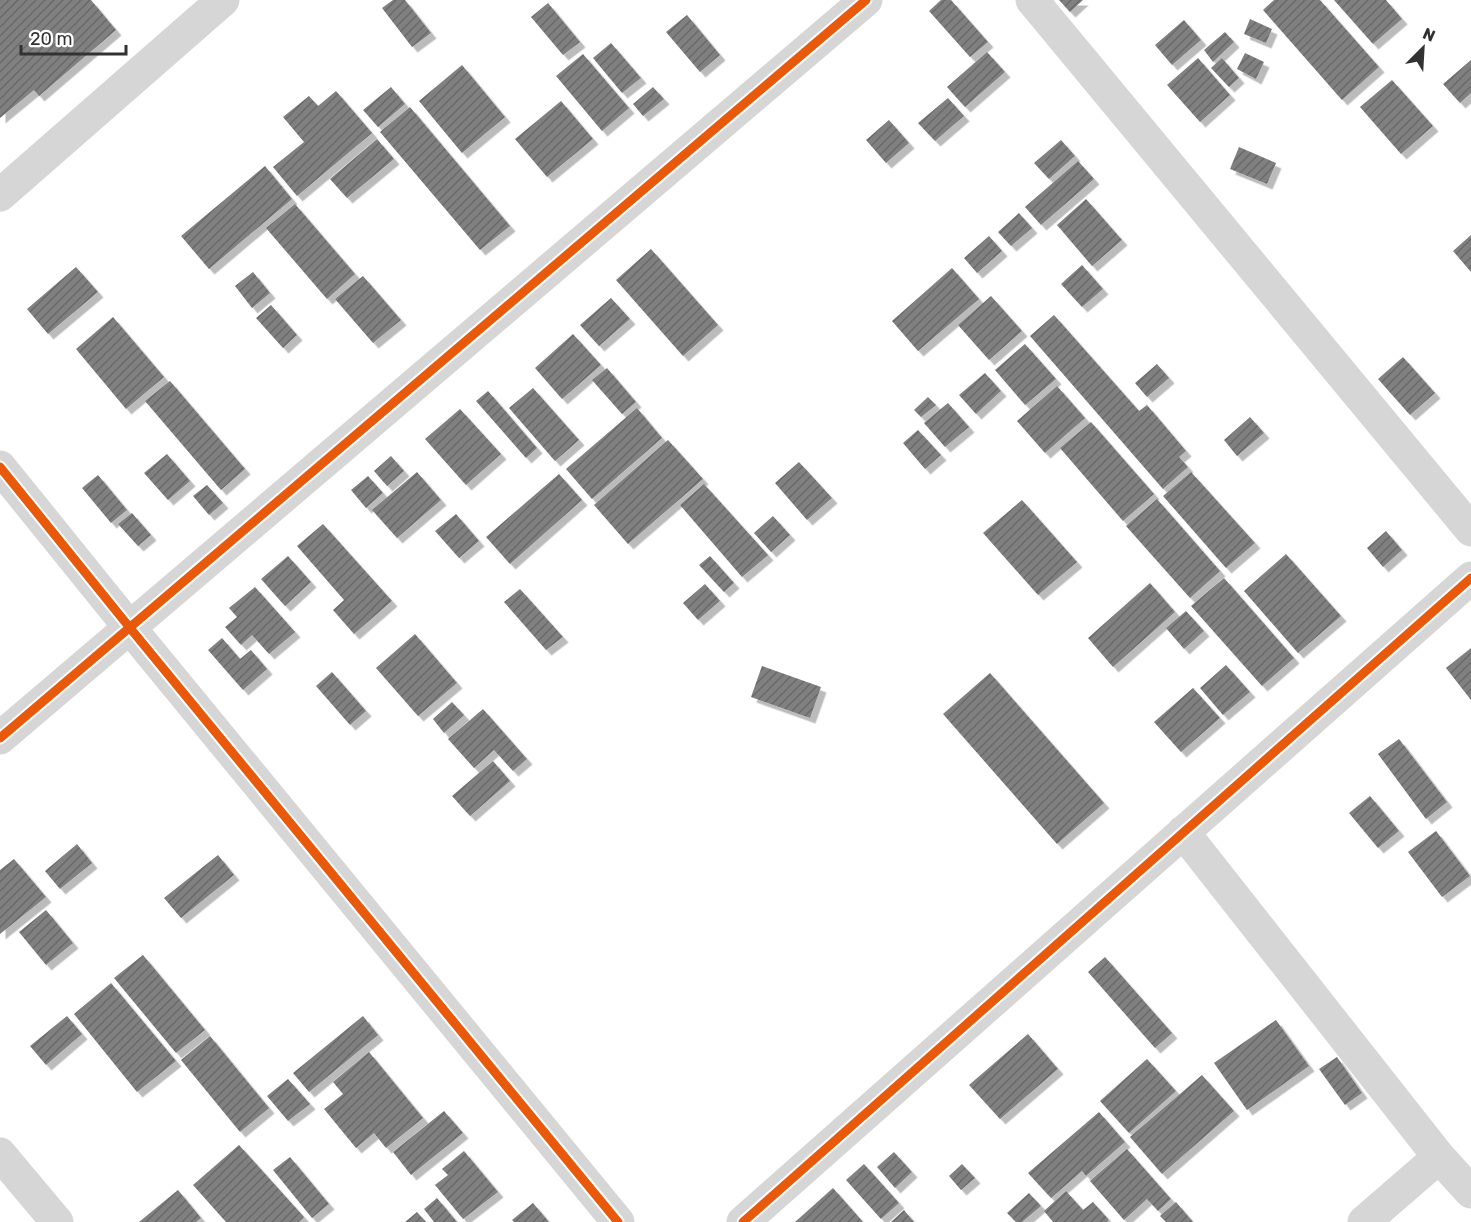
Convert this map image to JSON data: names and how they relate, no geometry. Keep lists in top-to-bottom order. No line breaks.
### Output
{"scale_bar":"20 m","north":"top right"}
